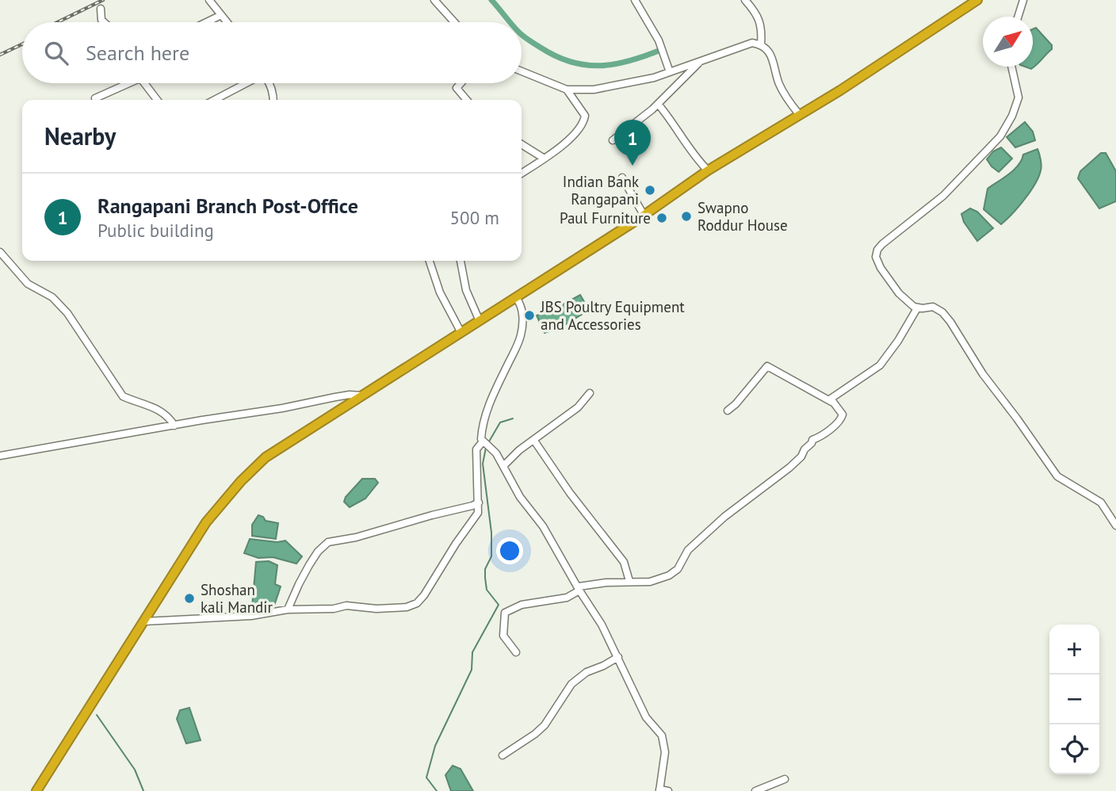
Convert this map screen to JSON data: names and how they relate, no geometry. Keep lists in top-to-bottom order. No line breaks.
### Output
{"places":["Indian Bank Rangapani","Swapno Roddur House","Paul Furniture","JBS Poultry Equipment and Accessories","Shoshan kali Mandir"],"north":"top right","page":{"search":"Search here","heading":"Nearby","pins":"1","list":[{"mark":"1","name":"Rangapani Branch Post-Office","note":"Public building","value":"500 m"}],"map_buttons":["+","−"]}}
